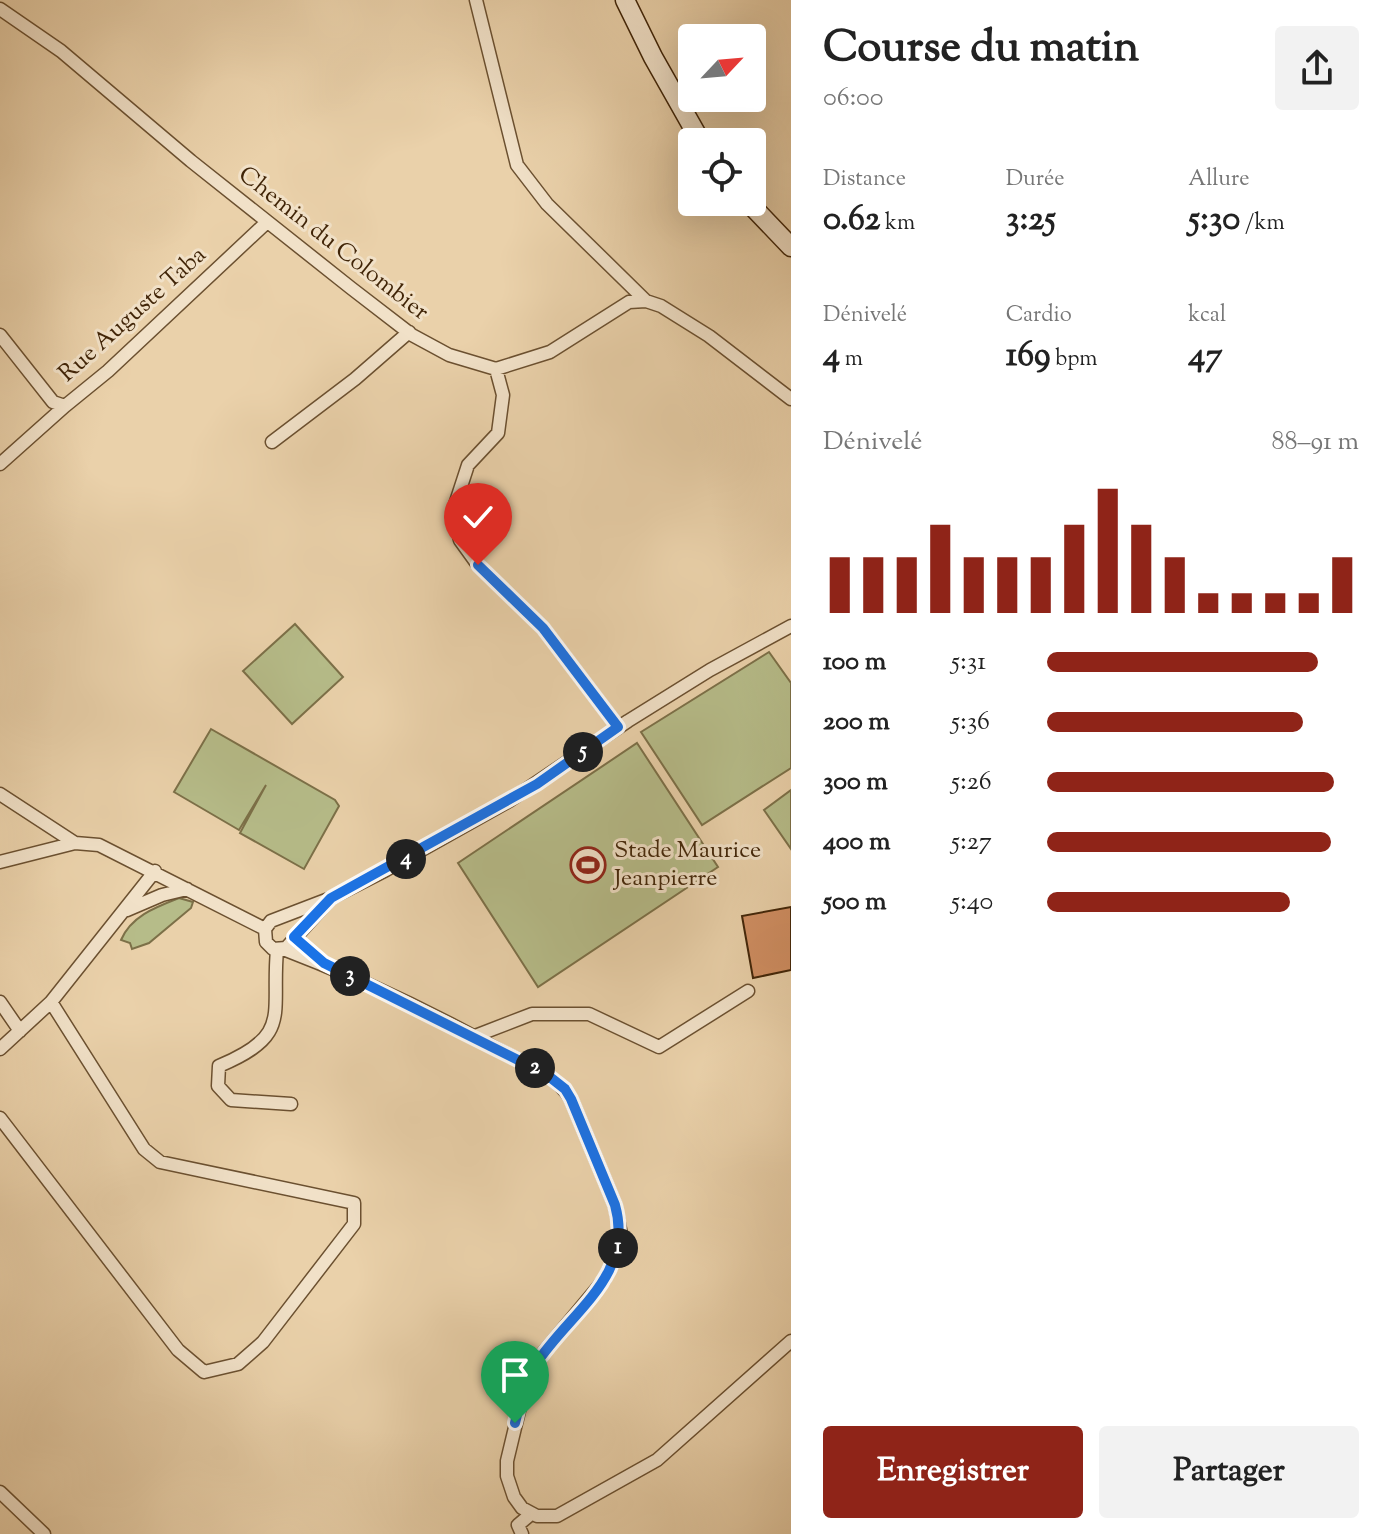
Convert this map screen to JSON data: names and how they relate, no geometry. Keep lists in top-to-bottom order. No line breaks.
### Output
{"streets":{"street":["Chemin du Colombier","Rue Auguste Taba"]},"crossings":[["Chemin du Colombier","Rue Auguste Taba"]],"places":{"sports":["Stade Maurice Jeanpierre"]},"north":"top right","page":{"heading":["Course du matin","06:00"],"stats":[["Distance","0.62 km"],["Durée","3:25"],["Allure","5:30 /km"],["Dénivelé","4 m"],["Cardio","169 bpm"],["kcal","47"]],"chart":["Dénivelé","88–91 m"],"list":[{"name":"100 m","note":"5:31"},{"name":"200 m","note":"5:36"},{"name":"300 m","note":"5:26"},{"name":"400 m","note":"5:27"},{"name":"500 m","note":"5:40"}],"pins":["5","4","3","2","1"],"buttons":["Enregistrer","Partager"]}}
